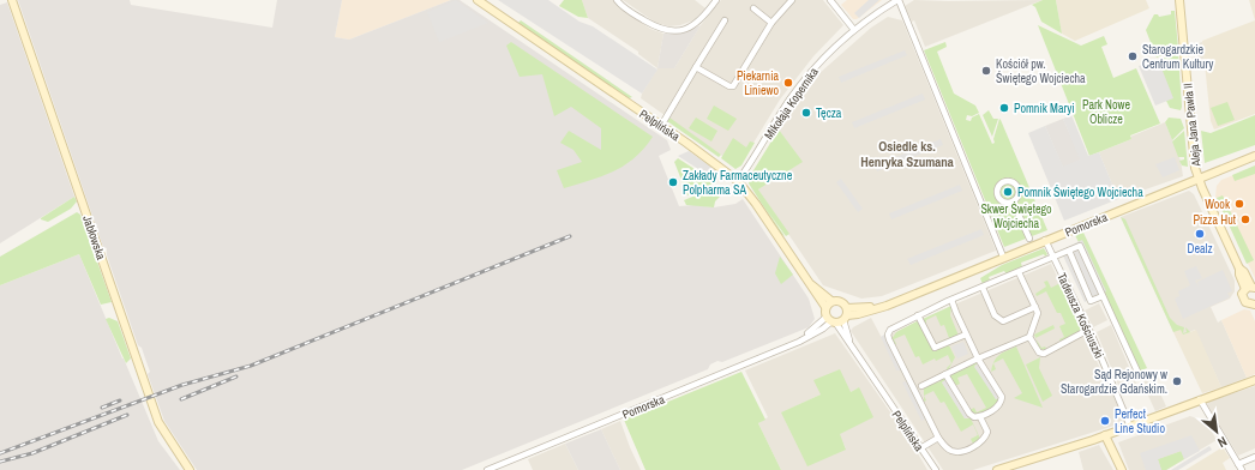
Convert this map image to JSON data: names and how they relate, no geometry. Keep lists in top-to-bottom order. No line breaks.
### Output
{"streets":{"street":["Mikołaja Kopernika","Pelplińska","Aleja Jana Pawła II","Pomorska","Jabłowska","Tadeusza Kościuszki"]},"crossings":[["Mikołaja Kopernika","Pelplińska"],["Pelplińska","Pomorska"],["Aleja Jana Pawła II","Pomorska"],["Pomorska","Tadeusza Kościuszki"]],"districts":["Osiedle ks. Henryka Szumana"],"parks":["Park Nowe Oblicze","Skwer Świętego Wojciecha"],"places":["Starogardzkie Centrum Kultury","Kościół pw. Świętego Wojciecha","Piekarnia Liniewo","Pomnik Maryi","Tęcza","Zakłady Farmaceutyczne Polpharma SA","Pomnik Świętego Wojciecha","Wook","Pizza Hut","Dealz","Sąd Rejonowy w Starogardzie Gdańskim.","Perfect Line Studio"],"north":"bottom right"}
